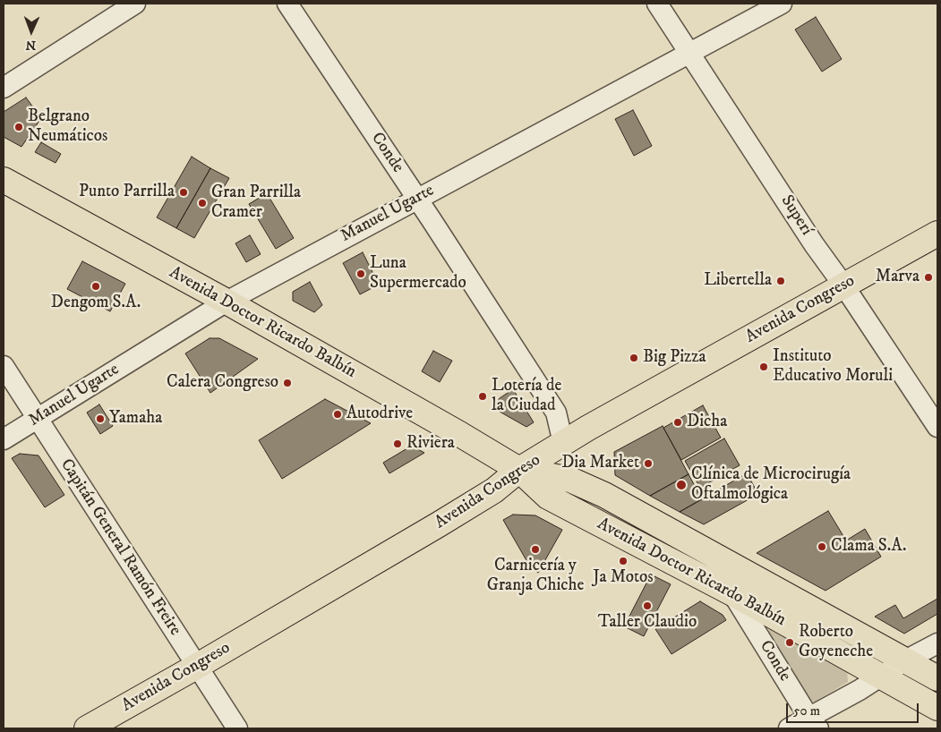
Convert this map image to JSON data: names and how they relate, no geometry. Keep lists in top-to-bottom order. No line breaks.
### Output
{"streets":{"main road":["Avenida Congreso","Avenida Doctor Ricardo Balbín"],"street":["Conde","Manuel Ugarte","Superí","Capitán General Ramón Freire"]},"crossings":[["Conde","Manuel Ugarte"],["Conde","Avenida Congreso"],["Conde","Avenida Doctor Ricardo Balbín"],["Manuel Ugarte","Superí"],["Manuel Ugarte","Avenida Doctor Ricardo Balbín"],["Manuel Ugarte","Capitán General Ramón Freire"],["Superí","Avenida Congreso"],["Avenida Congreso","Avenida Doctor Ricardo Balbín"],["Avenida Congreso","Capitán General Ramón Freire"]],"places":["Belgrano Neumáticos","Punto Parrilla","Gran Parrilla Cramer","Luna Supermercado","Marva","Libertella","Dengom S.A.","Big Pizza","Instituto Educativo Moruli","Calera Congreso","Lotería de la Ciudad","Autodrive","Yamaha","Dicha","Riviera","Dia Market","Clínica de Microcirugía Oftalmológica","Clama S.A.","Carnicería y Granja Chiche","Ja Motos","Taller Claudio","Roberto Goyeneche"],"scale_bar":"50 m","north":"bottom"}
